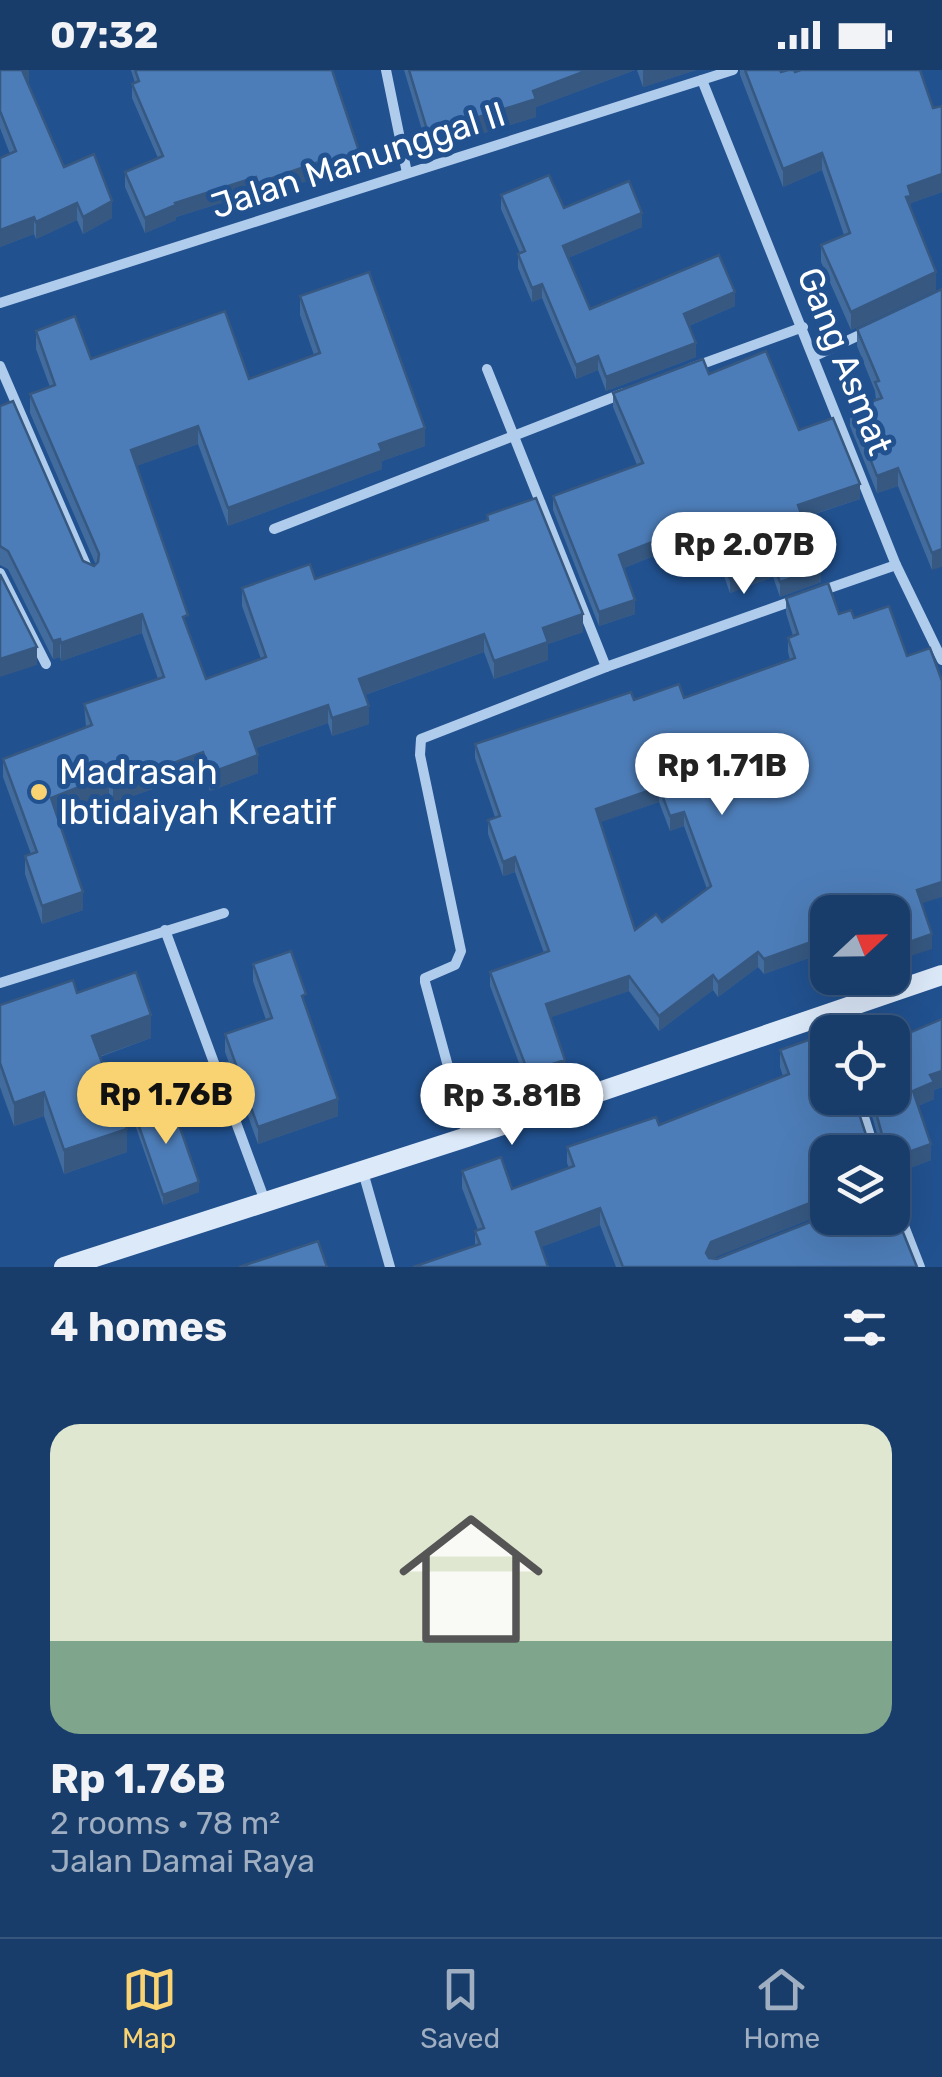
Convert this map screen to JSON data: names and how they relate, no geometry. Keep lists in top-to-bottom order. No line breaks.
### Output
{"streets":{"street":["Jalan Manunggal II","Gang Asmat"]},"crossings":[["Jalan Manunggal II","Gang Asmat"]],"places":["Madrasah Ibtidaiyah Kreatif"],"north":"right","page":{"status":"07:32","price":["Rp 2.07B","Rp 1.71B","Rp 1.76B","Rp 3.81B"],"heading":"4 homes","list":[{"name":"Rp 1.76B","note":"2 rooms · 78 m² · Jalan Damai Raya"}],"tabs":["Map","Saved","Home"]}}
